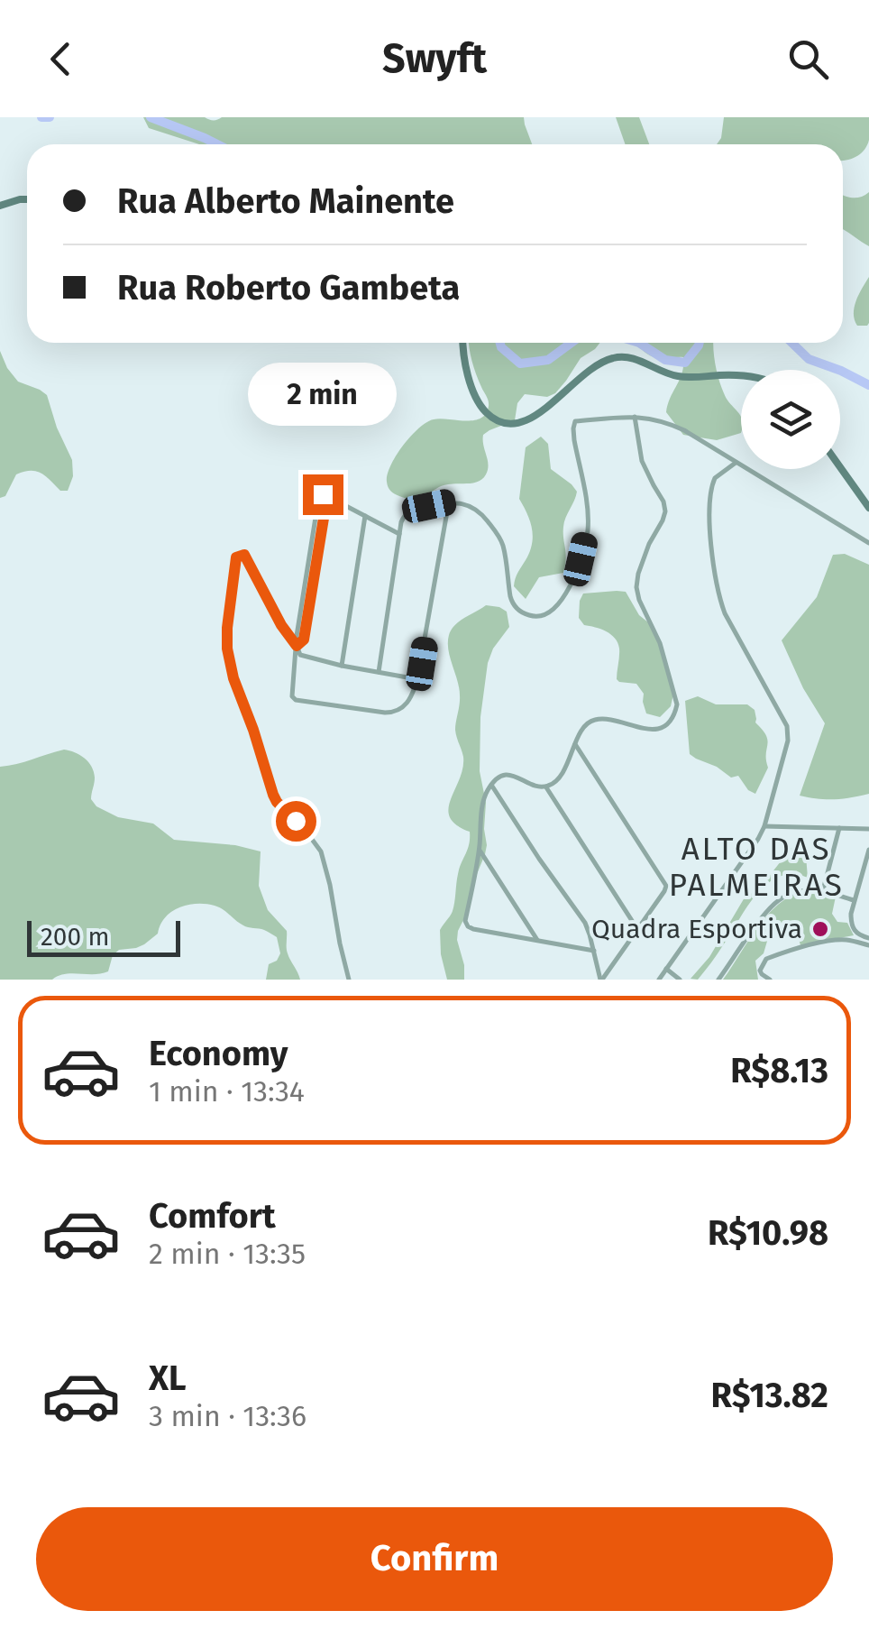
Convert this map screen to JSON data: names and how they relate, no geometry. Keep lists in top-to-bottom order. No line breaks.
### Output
{"districts":["ALTO DAS PALMEIRAS"],"places":["Quadra Esportiva"],"scale_bar":"200 m","page":{"header":"Swyft","banner":["Rua Alberto Mainente","Rua Roberto Gambeta"],"bubble":"2 min","scale":"200 m","list":[{"name":"Economy","note":"1 min · 13:34","value":"R$8.13"},{"name":"Comfort","note":"2 min · 13:35","value":"R$10.98"},{"name":"XL","note":"3 min · 13:36","value":"R$13.82"}],"buttons":"Confirm"}}
